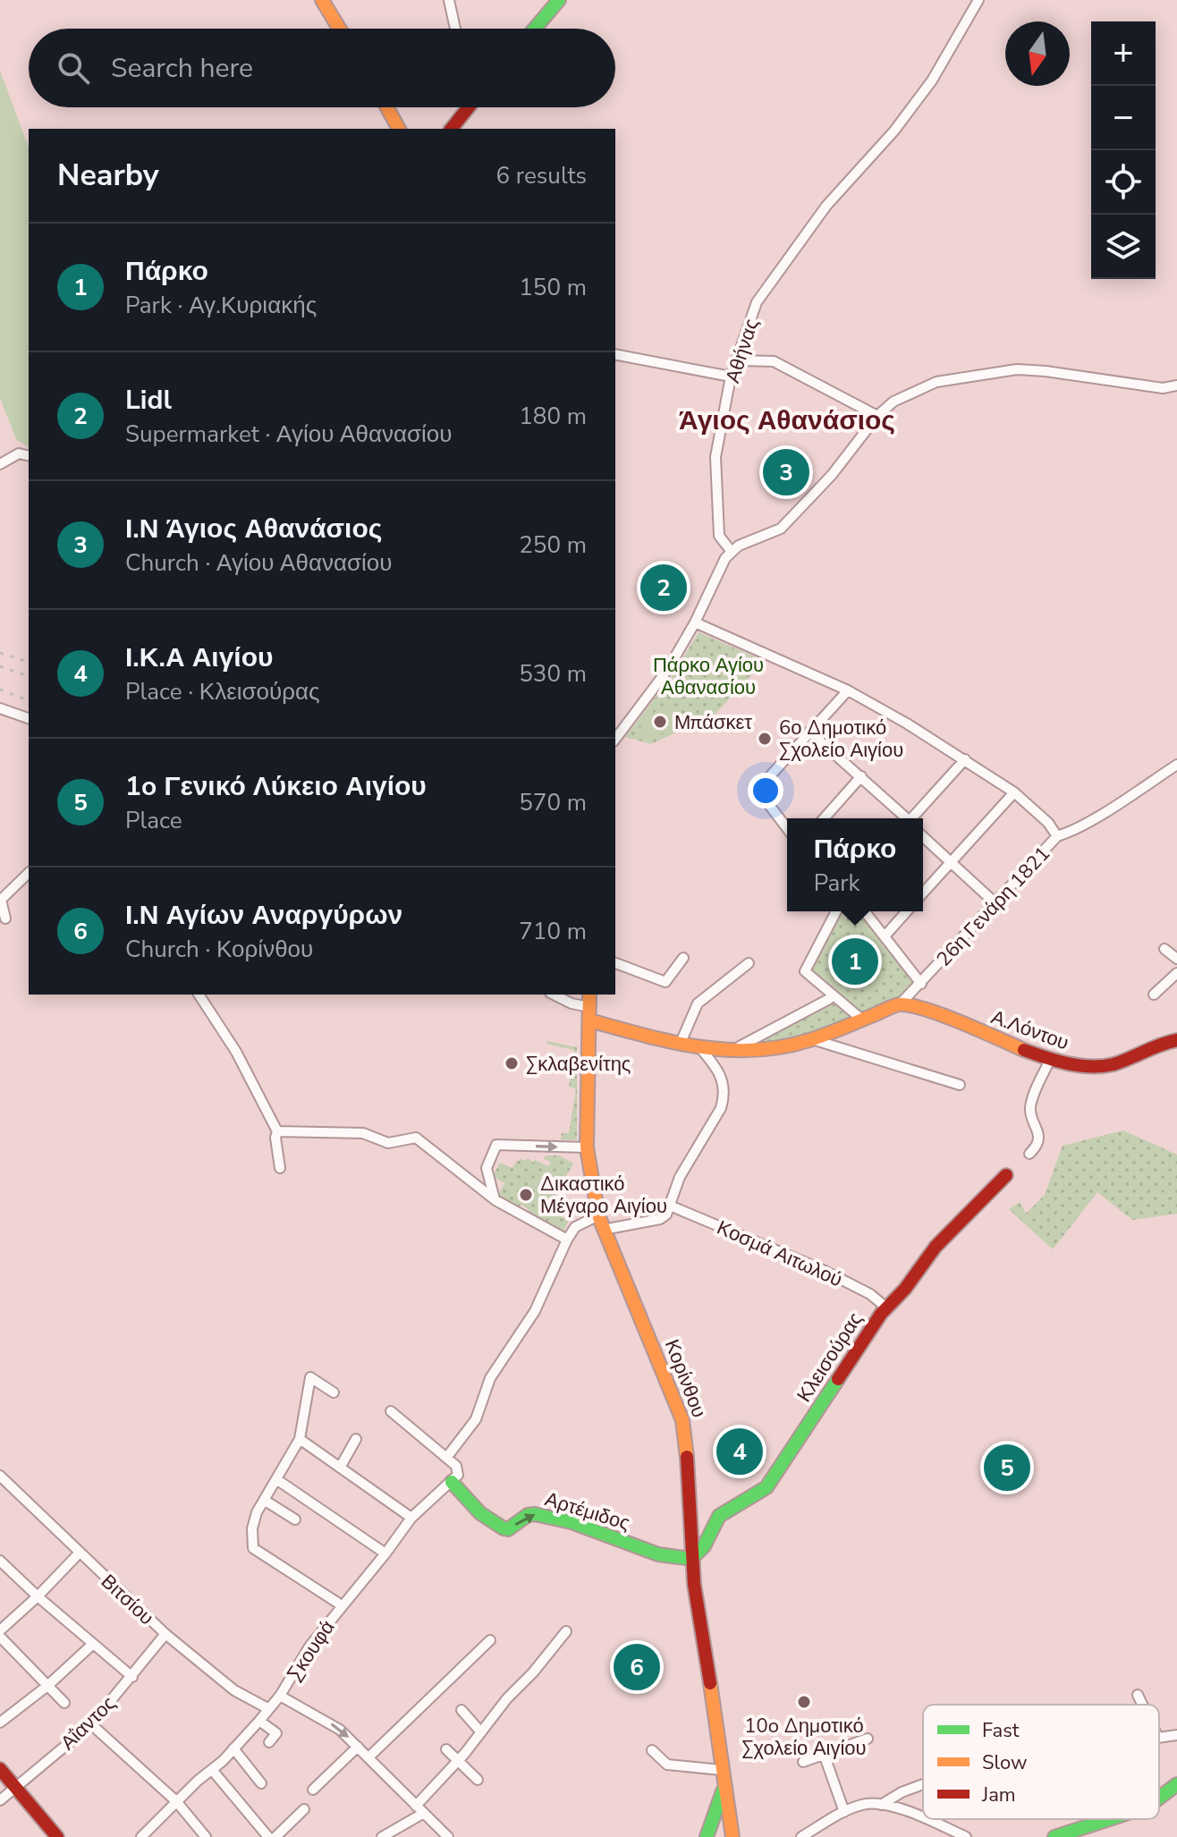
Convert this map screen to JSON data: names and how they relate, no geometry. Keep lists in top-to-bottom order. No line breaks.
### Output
{"streets":{"main road":["Α.Λόντου","Κλεισούρας","Κορίνθου","Αρτέμιδος"],"street":["Αθήνας","26η Γενάρη 1821","Κοσμά Αιτωλού","Βιτσίου","Σκουφά","Αΐαντος"]},"crossings":[["26η Γενάρη 1821","Α.Λόντου"],["Κοσμά Αιτωλού","Κλεισούρας"],["Κλεισούρας","Κορίνθου"],["Κλεισούρας","Αρτέμιδος"],["Κορίνθου","Αρτέμιδος"],["Αρτέμιδος","Σκουφά"],["Βιτσίου","Σκουφά"],["Βιτσίου","Αΐαντος"]],"one_way":["Αρτέμιδος"],"districts":["Άγιος Αθανάσιος"],"parks":["Πάρκο Αγίου Αθανασίου"],"places":["Μπάσκετ","6ο Δημοτικό Σχολείο Αιγίου","Σκλαβενίτης","Δικαστικό Μέγαρο Αιγίου","10o Δημοτικό Σχολείο Αιγίου"],"legend":["Fast","Slow","Jam"],"north":"bottom","page":{"map_buttons":["+","−"],"search":"Search here","heading":["Nearby","6 results"],"list":[{"mark":"1","name":"Πάρκο","note":"Park · Αγ.Κυριακής","value":"150 m"},{"mark":"2","name":"Lidl","note":"Supermarket · Αγίου Αθανασίου","value":"180 m"},{"mark":"3","name":"Ι.Ν Άγιος Αθανάσιος","note":"Church · Αγίου Αθανασίου","value":"250 m"},{"mark":"4","name":"Ι.Κ.Α Αιγίου","note":"Place · Κλεισούρας","value":"530 m"},{"mark":"5","name":"1o Γενικό Λύκειο Αιγίου","note":"Place","value":"570 m"},{"mark":"6","name":"Ι.Ν Αγίων Αναργύρων","note":"Church · Κορίνθου","value":"710 m"}],"pins":["3","2","1","4","5","6"],"popup":["Πάρκο","Park"]}}
